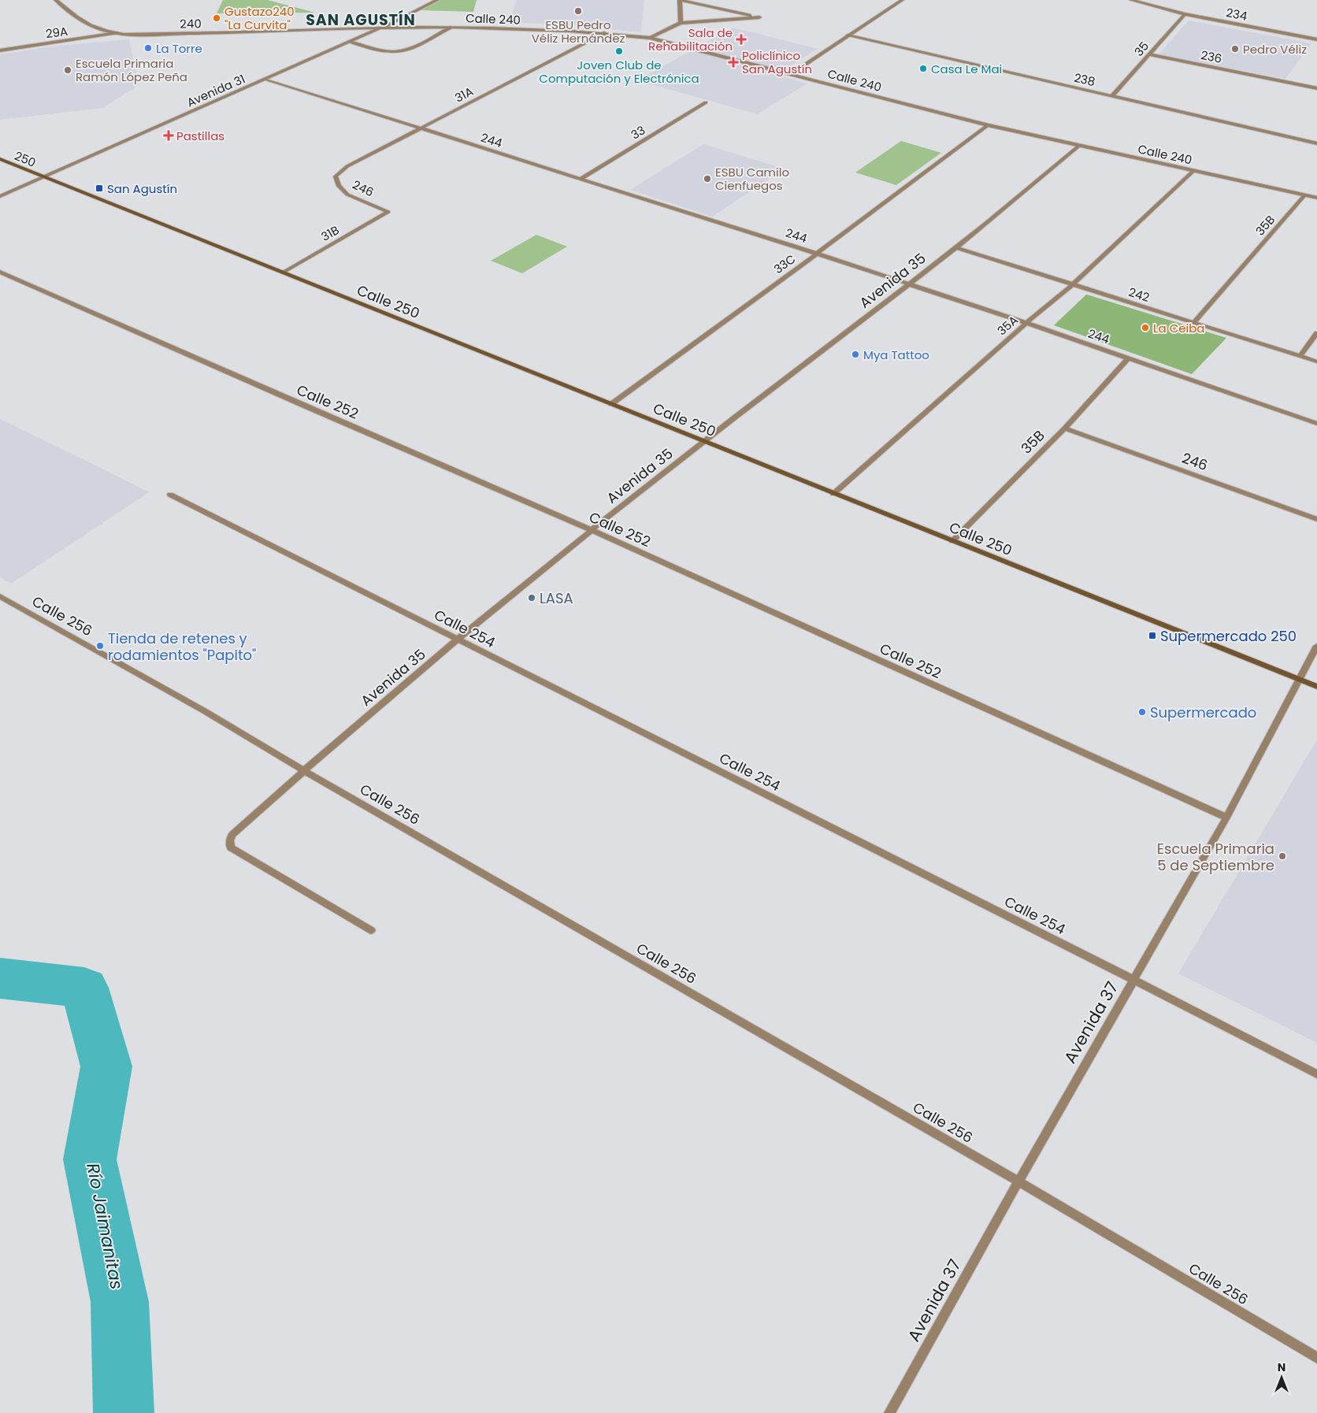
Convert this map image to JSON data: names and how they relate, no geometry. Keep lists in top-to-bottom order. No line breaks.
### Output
{"streets":{"main road":["250","Calle 250"],"street":["234","Calle 240","240","29A","35","236","238","Avenida 31","31A","33","244","246","35B","31B","33C","Avenida 35","242","35A","Calle 252","Calle 256","Calle 254","Avenida 37"]},"crossings":[["234","35"],["Calle 240","240"],["Calle 240","Avenida 31"],["Calle 240","31A"],["Calle 240","35B"],["Calle 240","33C"],["Calle 240","Avenida 35"],["Calle 240","35A"],["240","29A"],["240","Avenida 31"],["35","236"],["35","238"],["Avenida 31","244"],["Avenida 31","250"],["Avenida 31","Calle 250"],["31A","244"],["31A","246"],["33","244"],["244","35B"],["244","33C"],["244","Avenida 35"],["244","35A"],["250","Calle 250"],["246","35B"],["246","31B"],["35B","242"],["35B","Calle 250"],["31B","Calle 250"],["33C","Calle 250"],["Avenida 35","242"],["Avenida 35","Calle 250"],["Avenida 35","Calle 252"],["Avenida 35","Calle 256"],["Avenida 35","Calle 254"],["242","35A"],["Calle 250","35A"],["Calle 250","Avenida 37"],["Calle 252","Avenida 37"],["Calle 256","Avenida 37"],["Calle 254","Avenida 37"]],"districts":["SAN AGUSTÍN"],"water":["Río Jaimanitas"],"places":{"other":["ESBU Pedro Véliz Hernández","Gustazo240 \"La Curvita\"","La Torre","Pedro Véliz","Joven Club de Computación y Electrónica","Casa Le Mai","Escuela Primaria Ramón López Peña","ESBU Camilo Cienfuegos","La Ceiba","Mya Tattoo","LASA","Tienda de retenes y rodamientos \"Papito\"","Supermercado","Escuela Primaria 5 de Septiembre"],"health":["Sala de Rehabilitación","Policlínico San Agustín","Pastillas"],"transit":["San Agustín","Supermercado 250"]},"north":"top"}
